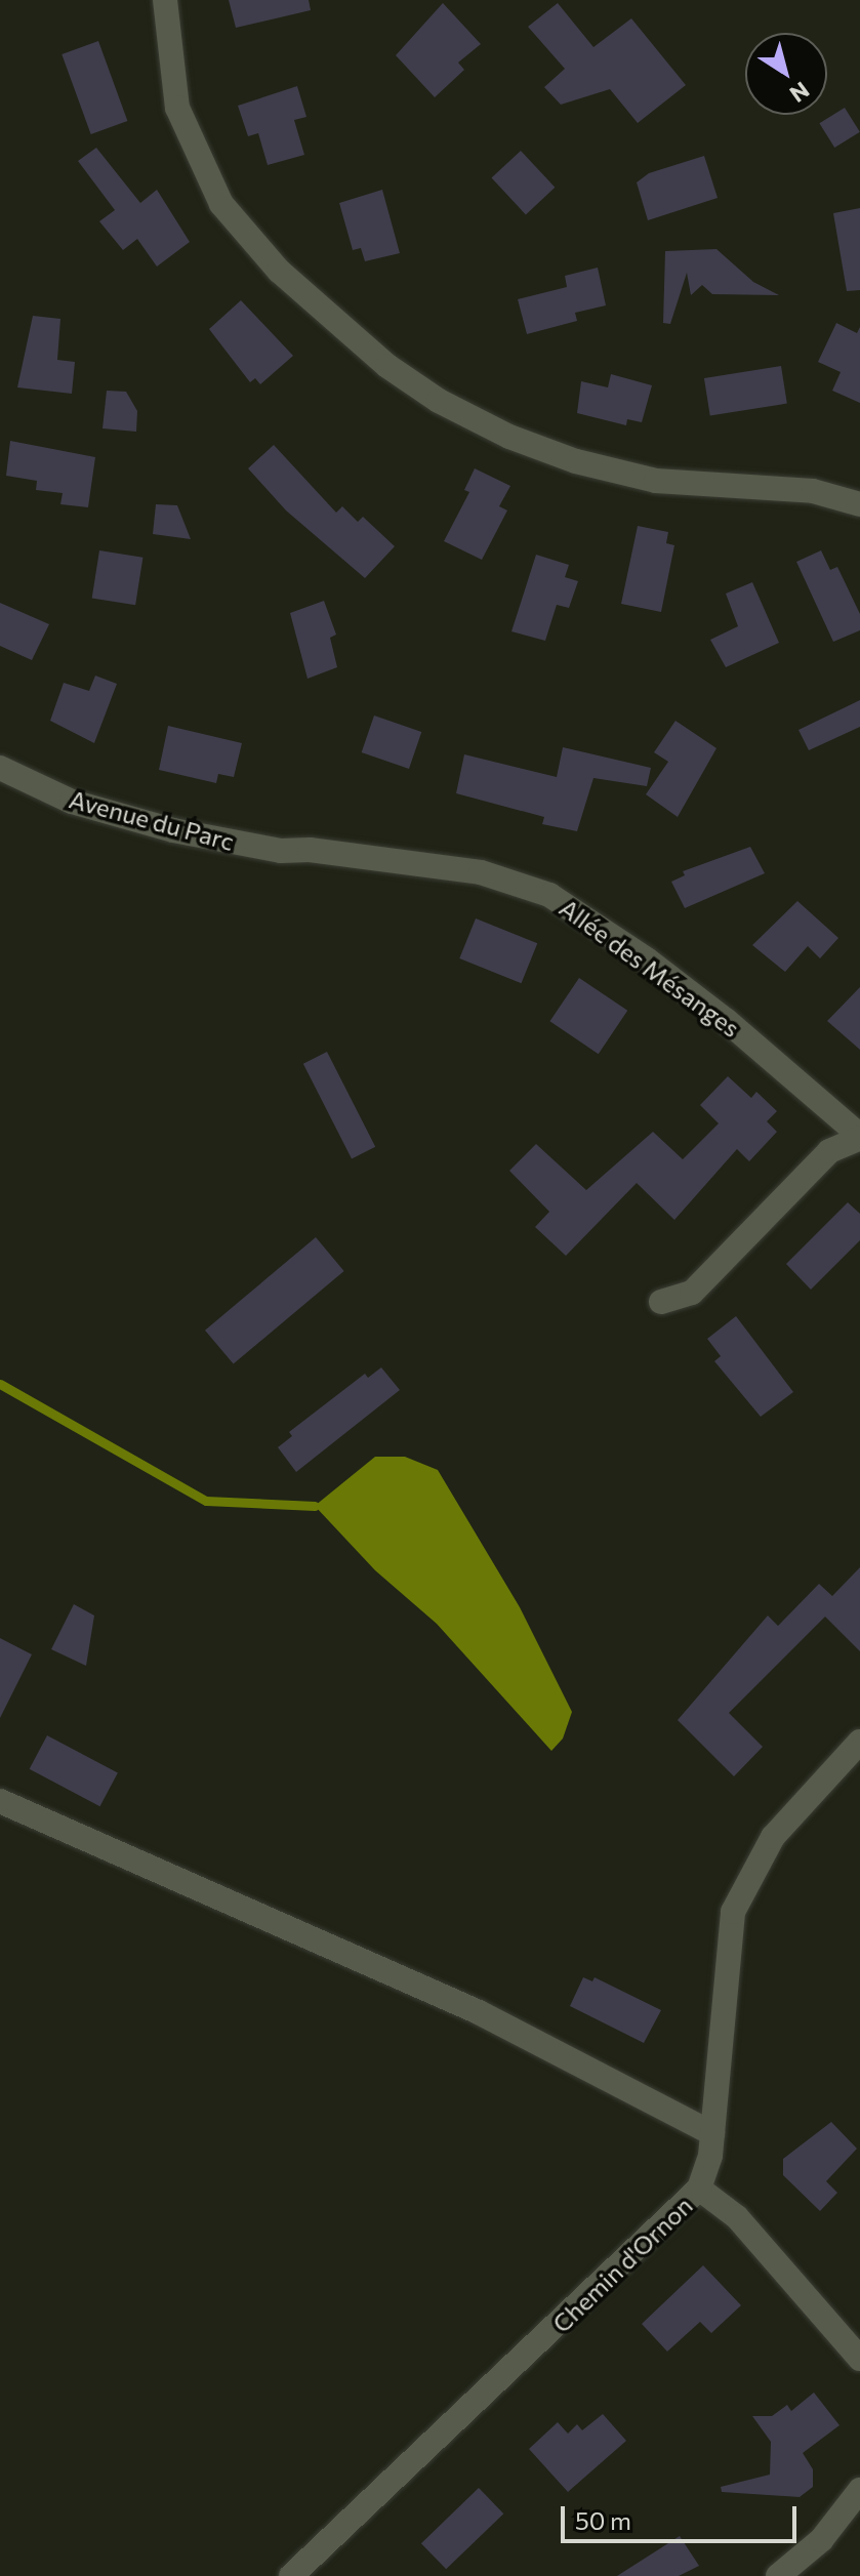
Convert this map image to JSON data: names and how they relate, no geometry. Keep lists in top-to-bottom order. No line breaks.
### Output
{"streets":{"street":["Avenue du Parc","Allée des Mésanges","Chemin d'Ornon"]},"crossings":[["Avenue du Parc","Allée des Mésanges"]],"scale_bar":"50 m","north":"bottom right"}
